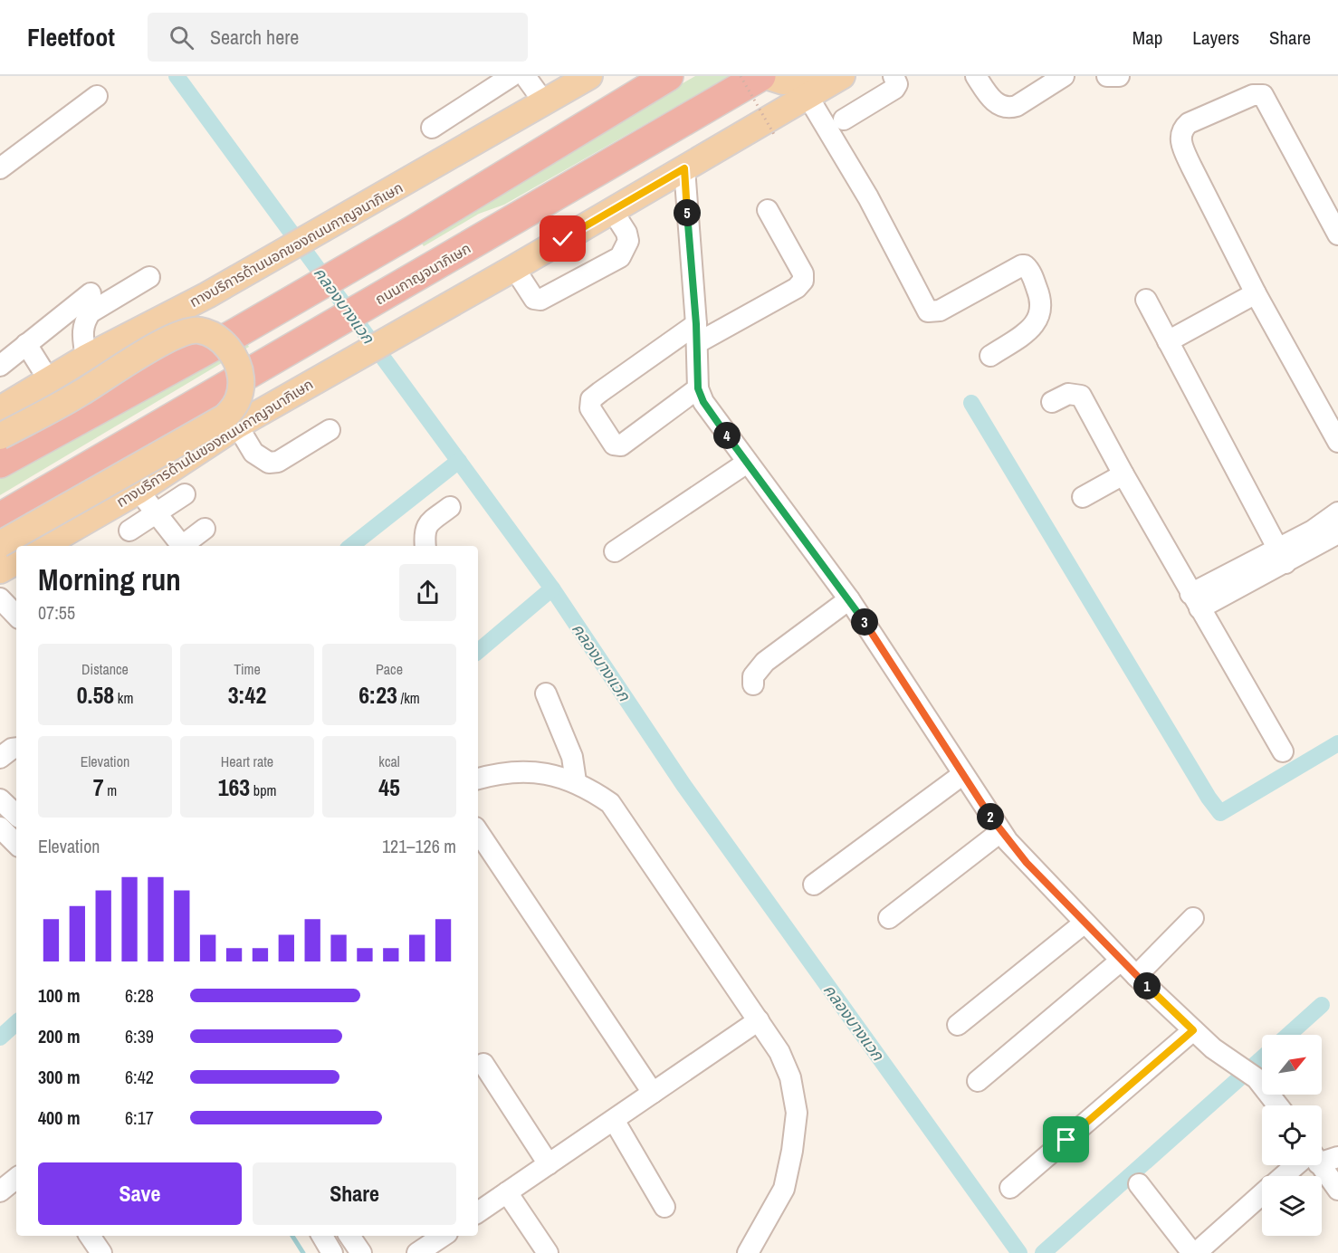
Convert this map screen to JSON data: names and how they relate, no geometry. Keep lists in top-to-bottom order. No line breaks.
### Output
{"streets":{"highway":["ถนนกาญจนาภิเษก"],"main road":["ทางบริการด้านนอกของถนนกาญจนาภิเษก","ทางบริการด้านในของถนนกาญจนาภิเษก"]},"water":["คลองบางแวก"],"north":"top right","page":{"header":"Fleetfoot","search":"Search here","nav":["Map","Layers","Share"],"pins":["5","4","3","2","1"],"heading":["Morning run","07:55"],"stats":[["Distance","0.58 km"],["Time","3:42"],["Pace","6:23 /km"],["Elevation","7 m"],["Heart rate","163 bpm"],["kcal","45"]],"chart":["Elevation","121–126 m"],"list":[{"name":"100 m","note":"6:28"},{"name":"200 m","note":"6:39"},{"name":"300 m","note":"6:42"},{"name":"400 m","note":"6:17"}],"buttons":["Save","Share"]}}
